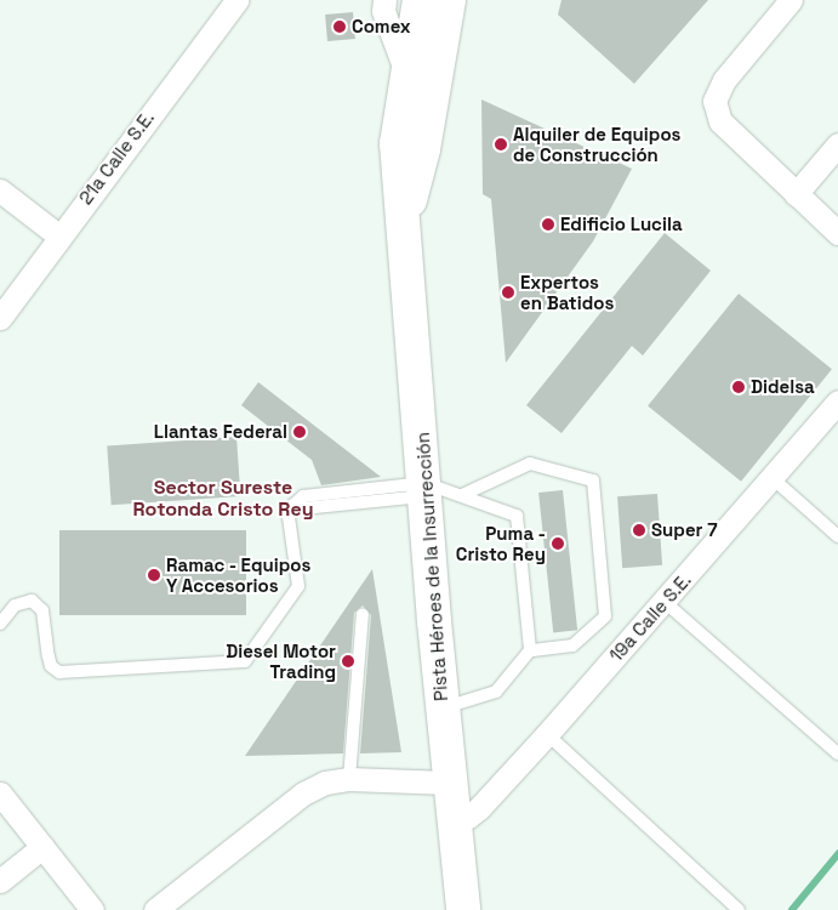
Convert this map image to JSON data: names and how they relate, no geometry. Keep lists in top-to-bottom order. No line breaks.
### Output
{"streets":{"main road":["Pista Héroes de la Insurrección"],"street":["21a Calle S.E.","19a Calle S.E."]},"crossings":[["Pista Héroes de la Insurrección","19a Calle S.E."]],"districts":["Sector Sureste Rotonda Cristo Rey"],"places":["Comex","Alquiler de Equipos de Construcción","Edificio Lucila","Expertos en Batidos","Didelsa","Llantas Federal","Super 7","Puma - Cristo Rey","Ramac - Equipos Y Accesorios","Diesel Motor Trading"]}
